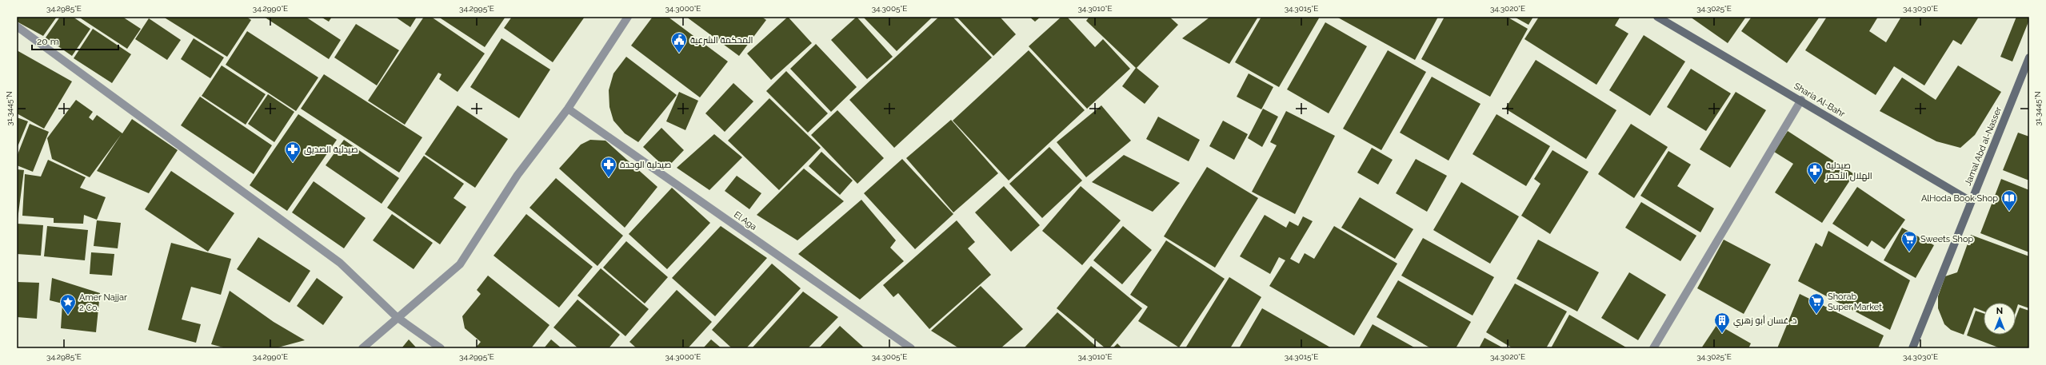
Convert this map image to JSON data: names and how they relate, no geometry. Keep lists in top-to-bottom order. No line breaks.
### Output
{"streets":{"main road":["Sharia Al-Bahr","Jamal Abd al-Nasser"],"street":["El Aga"]},"crossings":[["Sharia Al-Bahr","Jamal Abd al-Nasser"]],"places":{"public building":["المحكمة الشرعية"],"pharmacy":["صيدلية الصديق","صيدلية الوحدة","صيدلية الهلال الأحمر"],"library":["AlHoda Book Shop"],"supermarket":["Sweets Shop","Shorab Super Market"],"place":["Amer Najjar 2 Co."],"building":["د. غسان أبو زهري"]},"scale_bar":"20 m","north":"top","coordinates":["34.2985°E","34.2990°E","34.2995°E","34.3000°E","34.3005°E","34.3010°E","34.3015°E","34.3020°E","34.3025°E","34.3030°E","31.3445°N"]}
